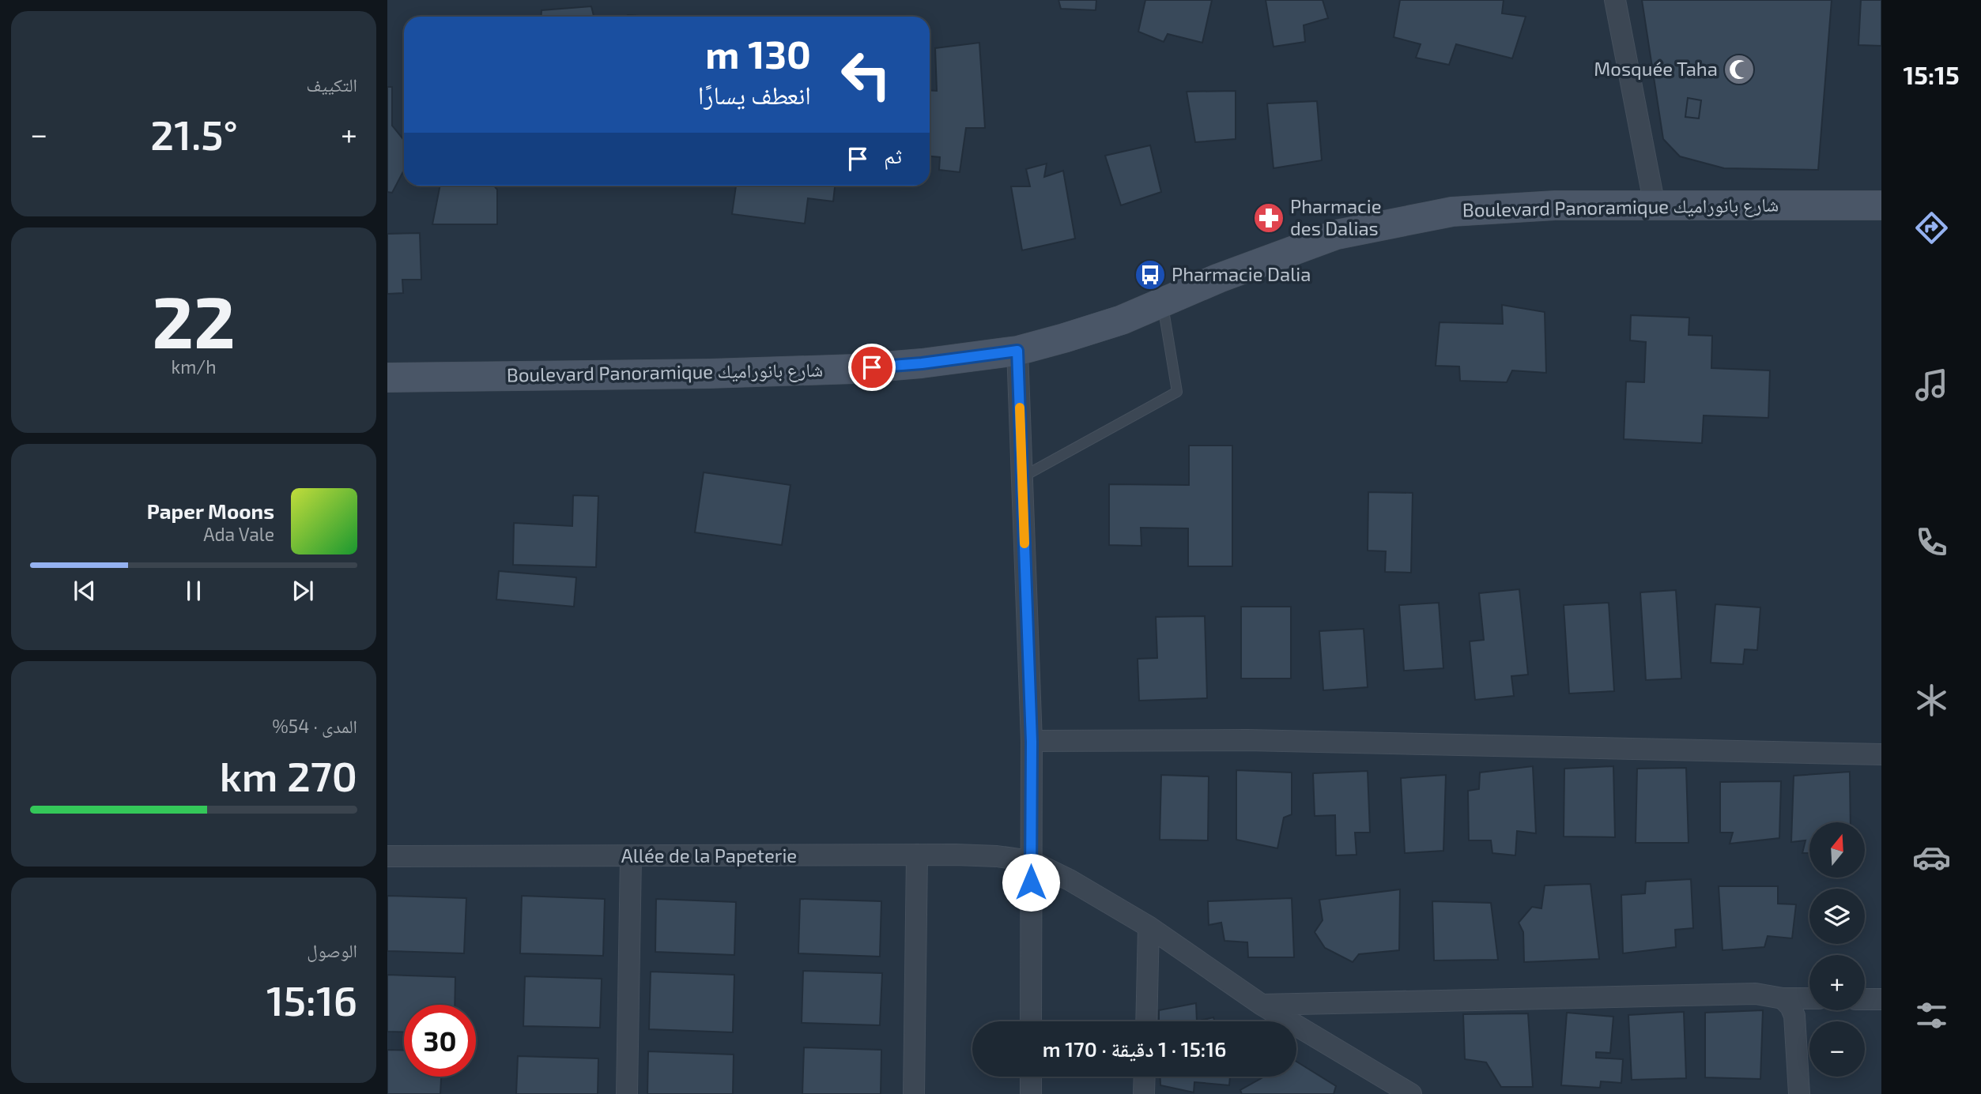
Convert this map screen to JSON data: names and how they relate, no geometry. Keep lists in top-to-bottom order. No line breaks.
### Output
{"streets":{"main road":["Boulevard Panoramique شارع بانوراميك"],"street":["Allée de la Papeterie"]},"places":{"mosque":["Mosquée Taha"],"pharmacy":["Pharmacie des Dalias"],"bus stop":["Pharmacie Dalia"]},"north":"top","page":{"tabs":"15:15","tile":["التكييف",["22","km/h"],["المدى · 54%","270 km"],["الوصول","15:16"]],"turn":["130 m","انعطف يسارًا"],"heat":["−","21.5°","+"],"then":"ثم","song":["Paper Moons","Ada Vale"],"map_buttons":["+","−"],"limit":"30","trip":"15:16 · 1 دقيقة · 170 m"}}
